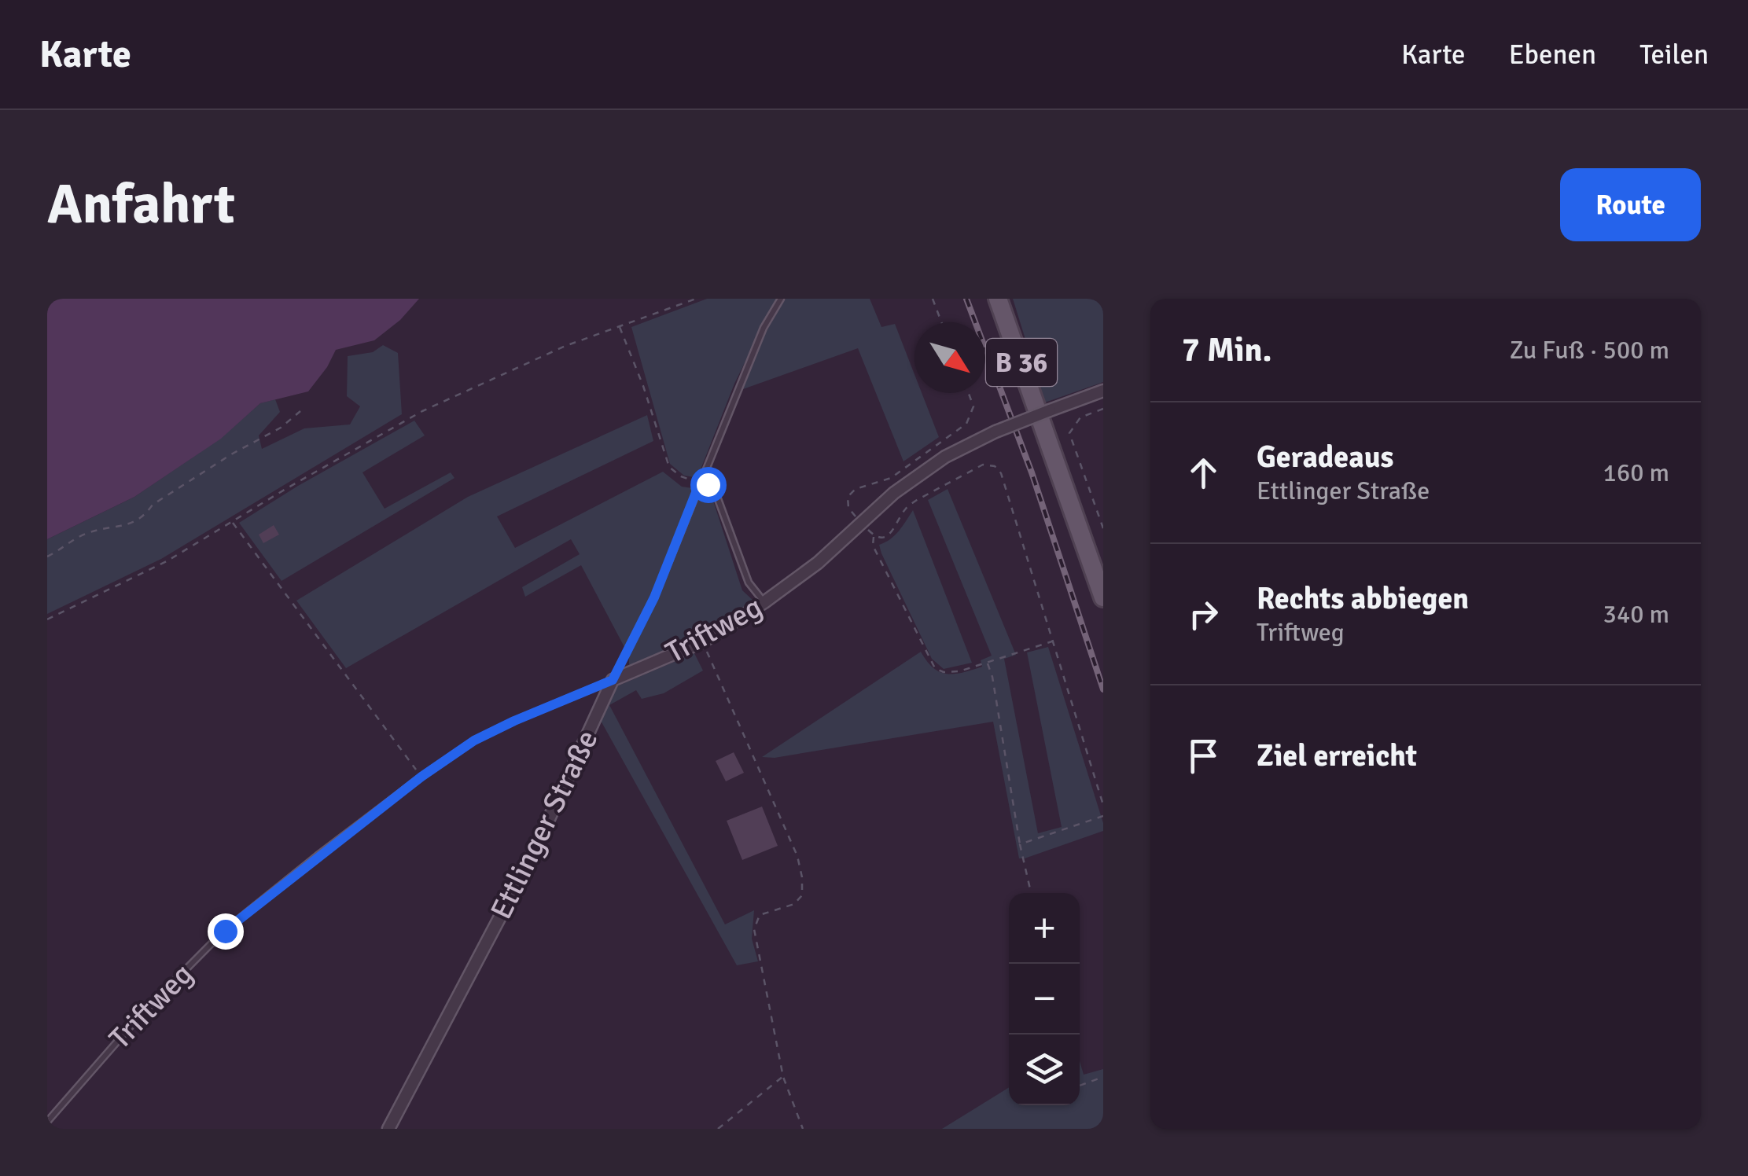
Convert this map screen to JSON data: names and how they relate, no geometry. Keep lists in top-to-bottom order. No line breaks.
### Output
{"streets":{"main road":["B 36"],"street":["Triftweg","Ettlinger Straße"]},"crossings":[["Triftweg","Ettlinger Straße"]],"north":"bottom right","page":{"header":"Karte","nav":["Karte","Ebenen","Teilen"],"buttons":"Route","title":"Anfahrt","heading":["7 Min.","Zu Fuß · 500 m"],"list":[["Geradeaus","Ettlinger Straße","160 m"],["Rechts abbiegen","Triftweg","340 m"],"Ziel erreicht"],"map_buttons":["+","−"]}}
